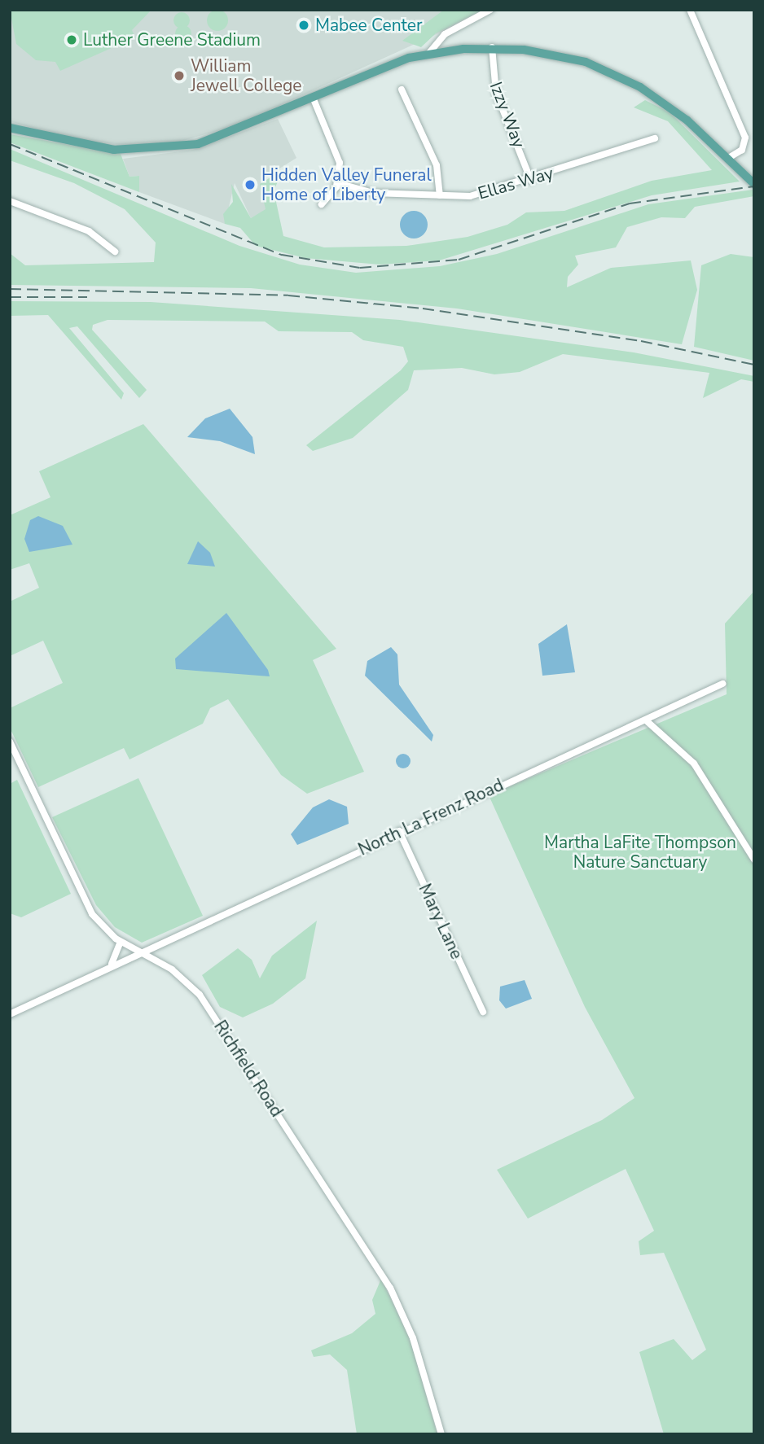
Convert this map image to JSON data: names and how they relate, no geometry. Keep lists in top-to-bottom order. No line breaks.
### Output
{"streets":{"street":["Izzy Way","Ellas Way","North La Frenz Road","Mary Lane","Richfield Road"]},"crossings":[["Izzy Way","Ellas Way"],["North La Frenz Road","Mary Lane"],["North La Frenz Road","Richfield Road"]],"parks":["Martha LaFite Thompson Nature Sanctuary"],"places":["Mabee Center","Luther Greene Stadium","William Jewell College","Hidden Valley Funeral Home of Liberty"]}
